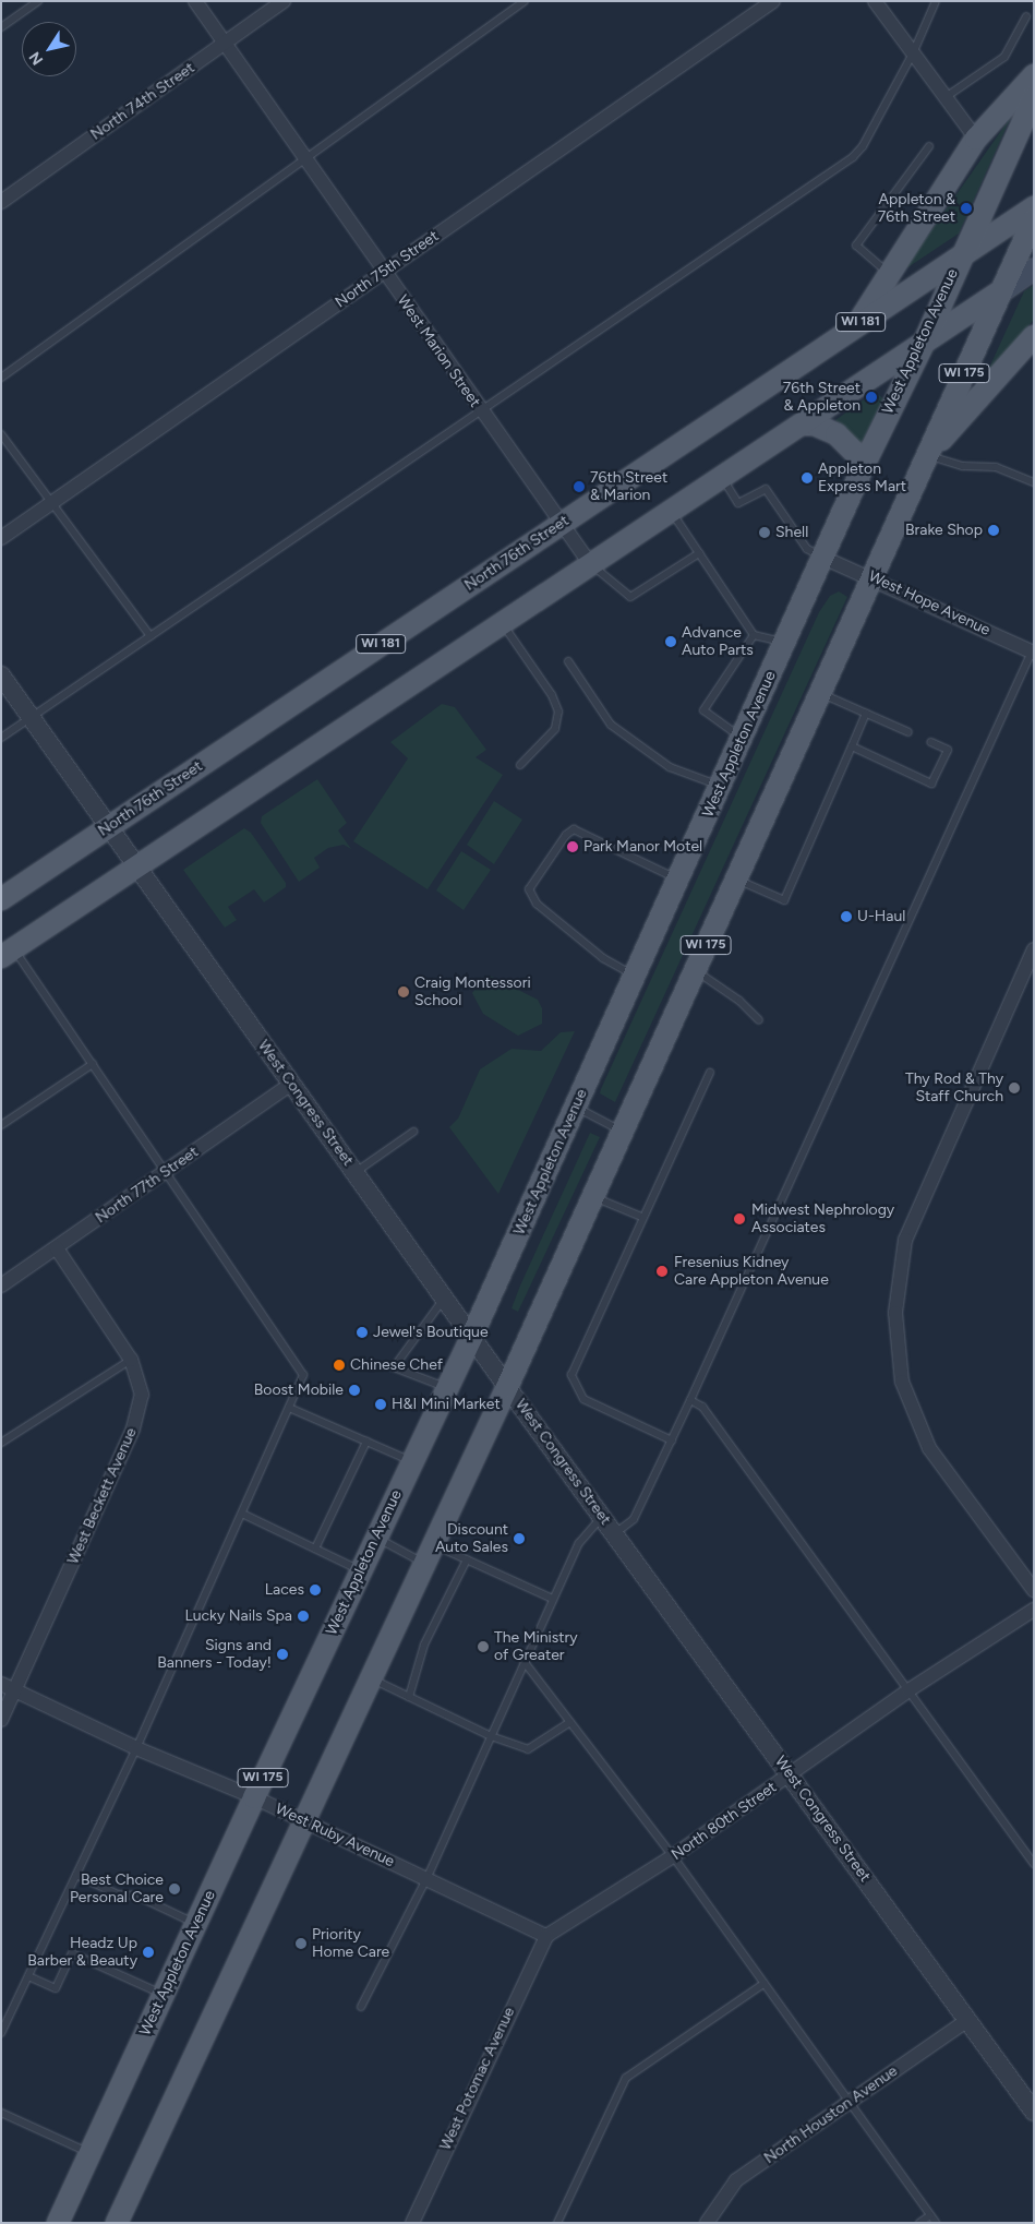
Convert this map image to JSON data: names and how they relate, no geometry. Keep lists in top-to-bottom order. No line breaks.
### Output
{"streets":{"main road":["WI 181","West Appleton Avenue","WI 175","North 76th Street"],"street":["North 74th Street","North 75th Street","West Marion Street","West Hope Avenue","West Congress Street","North 77th Street","West Beckett Avenue","North 80th Street","West Ruby Avenue","West Potomac Avenue","North Houston Avenue"]},"crossings":[["North 74th Street","West Marion Street"],["North 75th Street","West Marion Street"],["West Appleton Avenue","North 76th Street"],["West Appleton Avenue","West Hope Avenue"],["West Appleton Avenue","West Congress Street"],["West Appleton Avenue","West Ruby Avenue"],["West Marion Street","North 76th Street"],["WI 175","West Hope Avenue"],["WI 175","West Congress Street"],["WI 175","West Ruby Avenue"],["North 76th Street","West Congress Street"],["West Congress Street","North 77th Street"],["West Congress Street","North 80th Street"],["West Congress Street","North Houston Avenue"],["North 77th Street","West Beckett Avenue"],["West Beckett Avenue","West Ruby Avenue"],["North 80th Street","West Ruby Avenue"],["North 80th Street","West Potomac Avenue"],["West Ruby Avenue","West Potomac Avenue"]],"places":["Appleton & 76th Street","76th Street & Appleton","Appleton Express Mart","76th Street & Marion","Brake Shop","Shell","Advance Auto Parts","Park Manor Motel","U-Haul","Craig Montessori School","Thy Rod & Thy Staff Church","Midwest Nephrology Associates","Fresenius Kidney Care Appleton Avenue","Jewel's Boutique","Chinese Chef","Boost Mobile","H&I Mini Market","Discount Auto Sales","Laces","Lucky Nails Spa","The Ministry of Greater","Signs and Banners - Today!","Best Choice Personal Care","Priority Home Care","Headz Up Barber & Beauty"],"north":"bottom left"}
